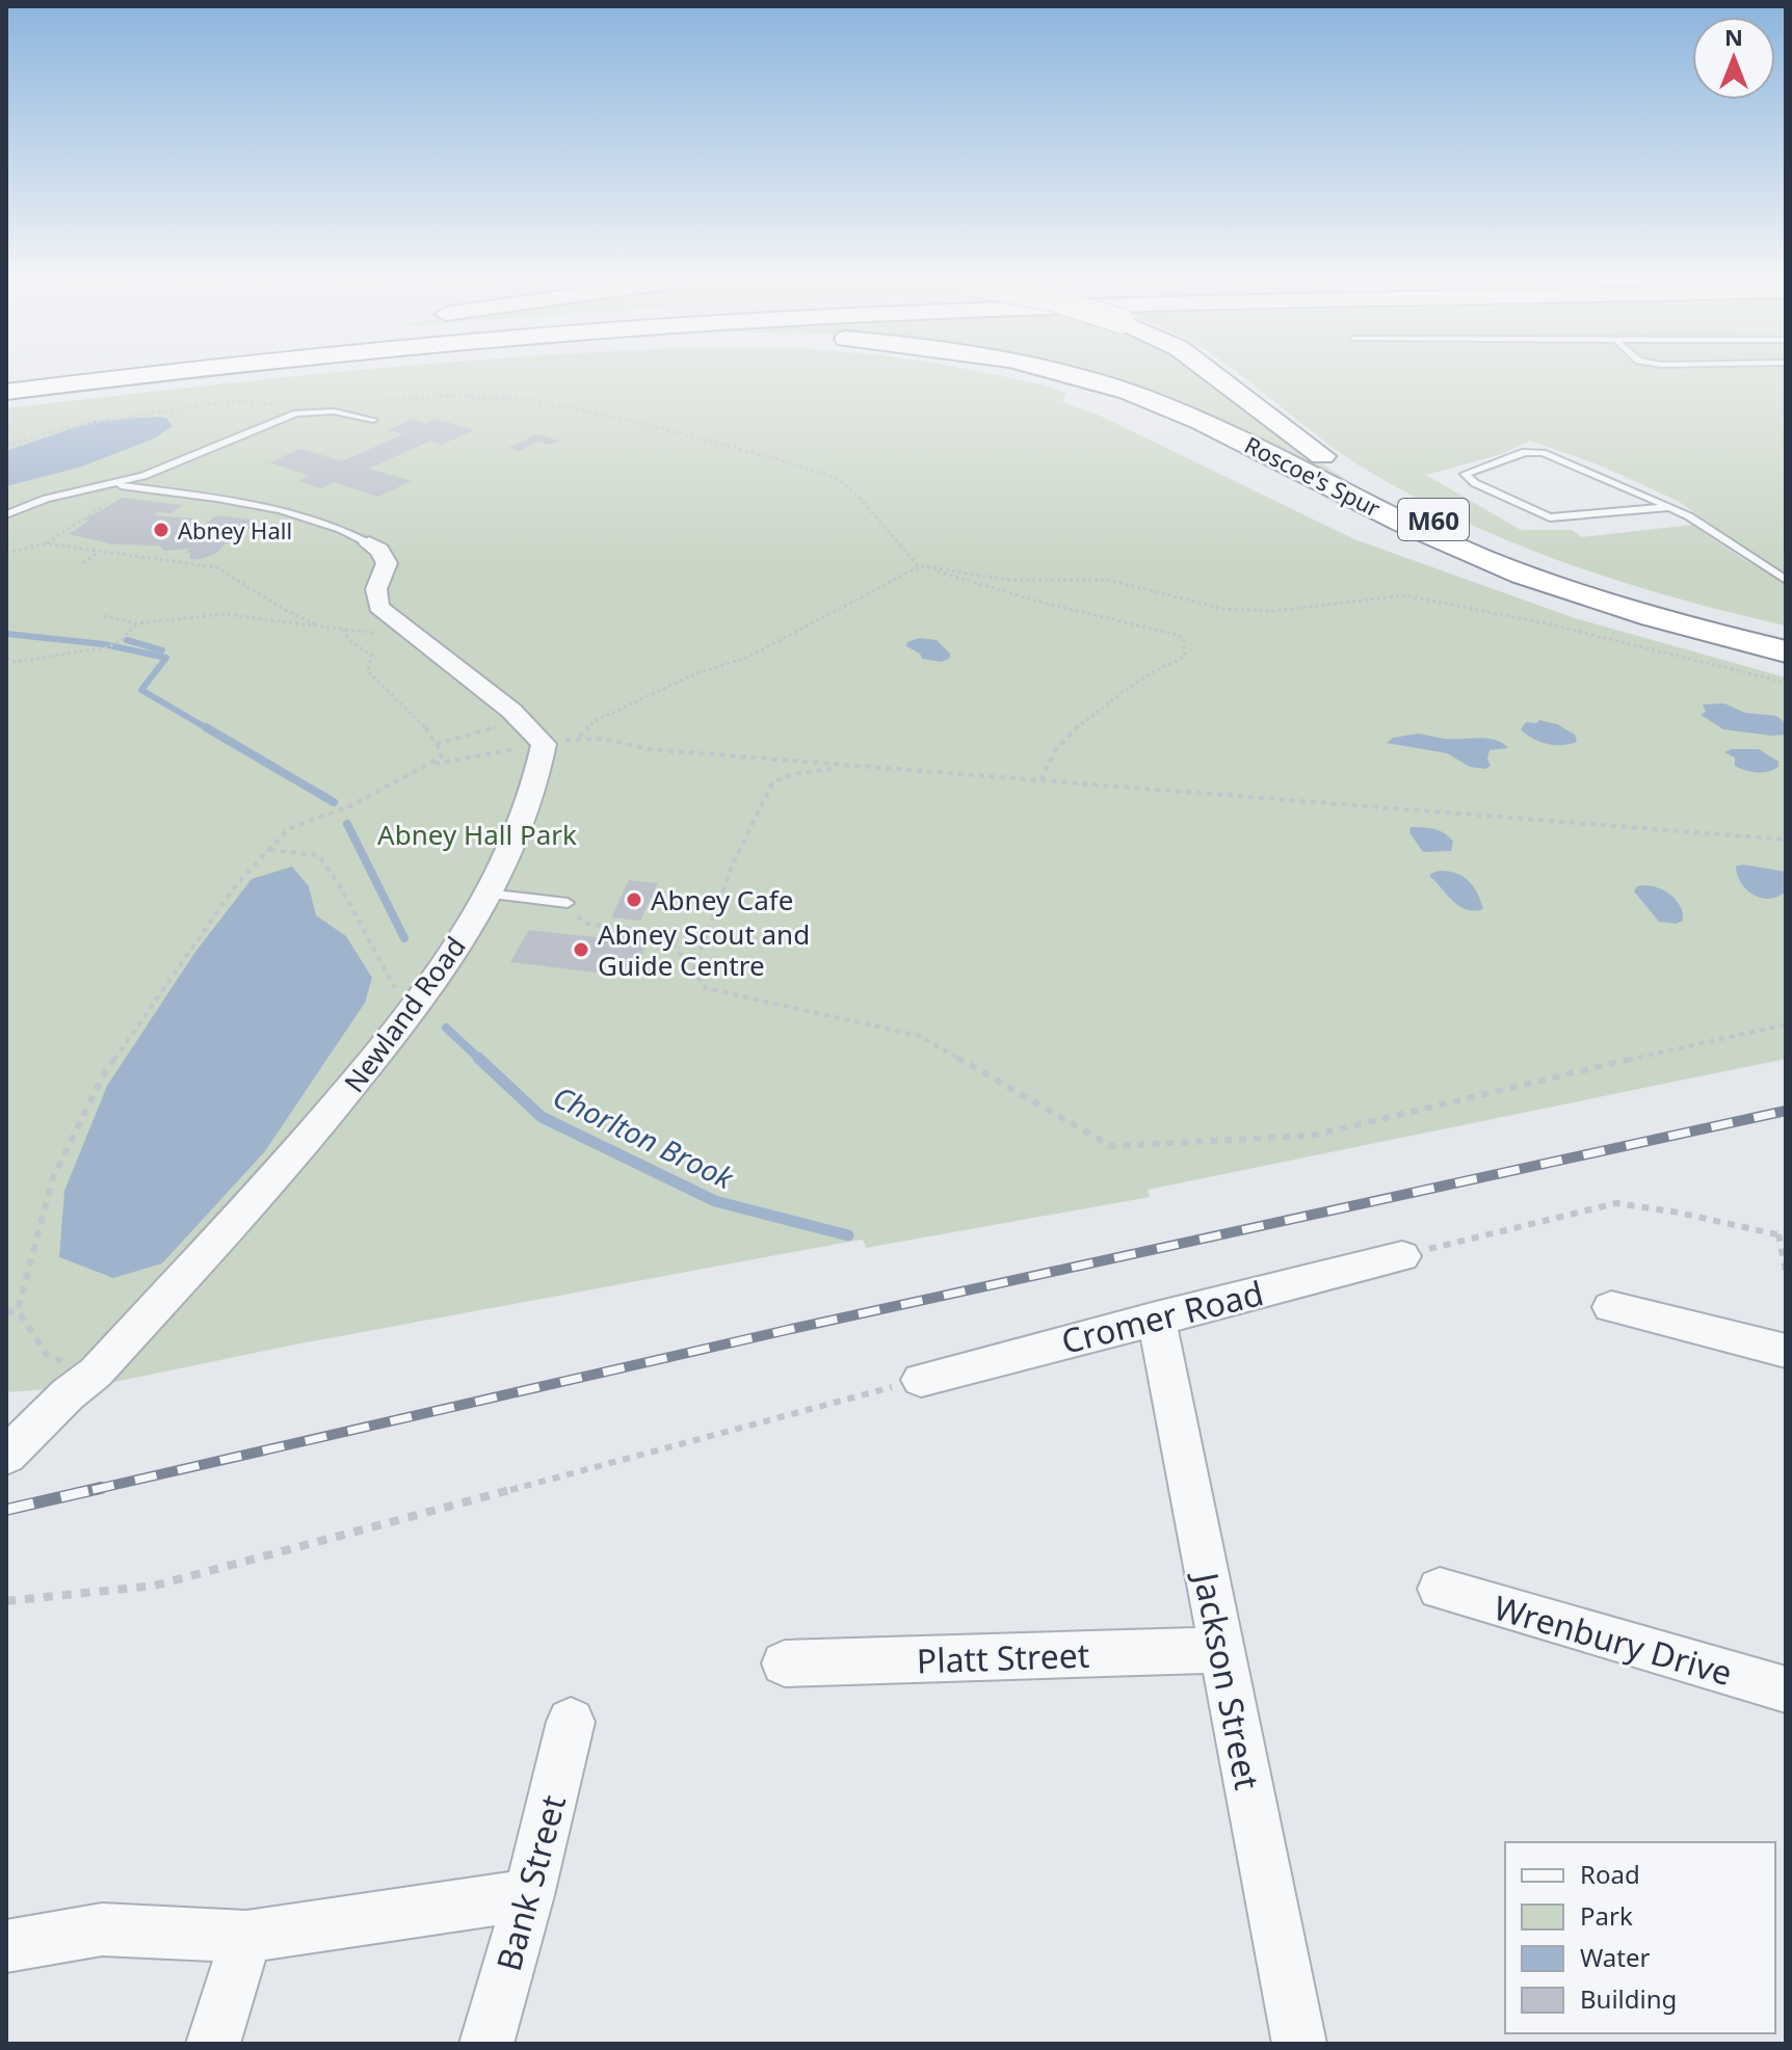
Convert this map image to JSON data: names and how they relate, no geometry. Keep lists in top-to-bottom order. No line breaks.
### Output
{"streets":{"highway":["Roscoe's Spur","M60"],"street":["Newland Road","Cromer Road","Wrenbury Drive","Platt Street","Jackson Street","Bank Street"]},"crossings":[["Cromer Road","Jackson Street"],["Platt Street","Jackson Street"]],"water":["Chorlton Brook"],"parks":["Abney Hall Park"],"places":["Abney Hall","Abney Cafe","Abney Scout and Guide Centre"],"legend":["Road","Park","Water","Building"],"north":"top"}
